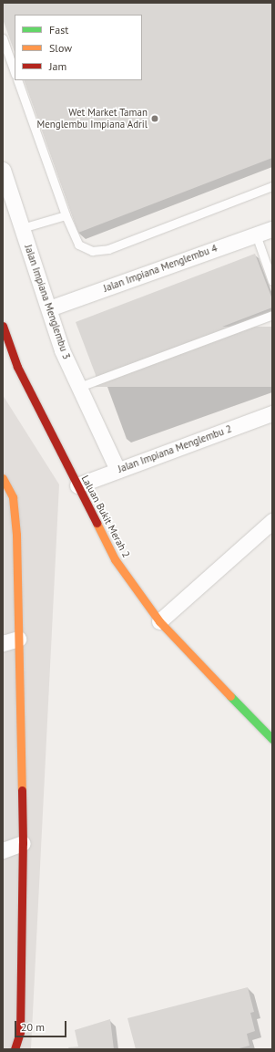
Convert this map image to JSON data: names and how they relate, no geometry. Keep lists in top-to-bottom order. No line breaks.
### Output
{"streets":{"street":["Jalan Impiana Menglembu 4","Jalan Impiana Menglembu 3","Jalan Impiana Menglembu 2","Laluan Bukit Merah 2"]},"crossings":[["Jalan Impiana Menglembu 4","Jalan Impiana Menglembu 3"],["Jalan Impiana Menglembu 3","Jalan Impiana Menglembu 2"],["Jalan Impiana Menglembu 2","Laluan Bukit Merah 2"]],"places":["Wet Market Taman Menglembu Impiana Adril"],"legend":["Fast","Slow","Jam"],"scale_bar":"20 m"}
